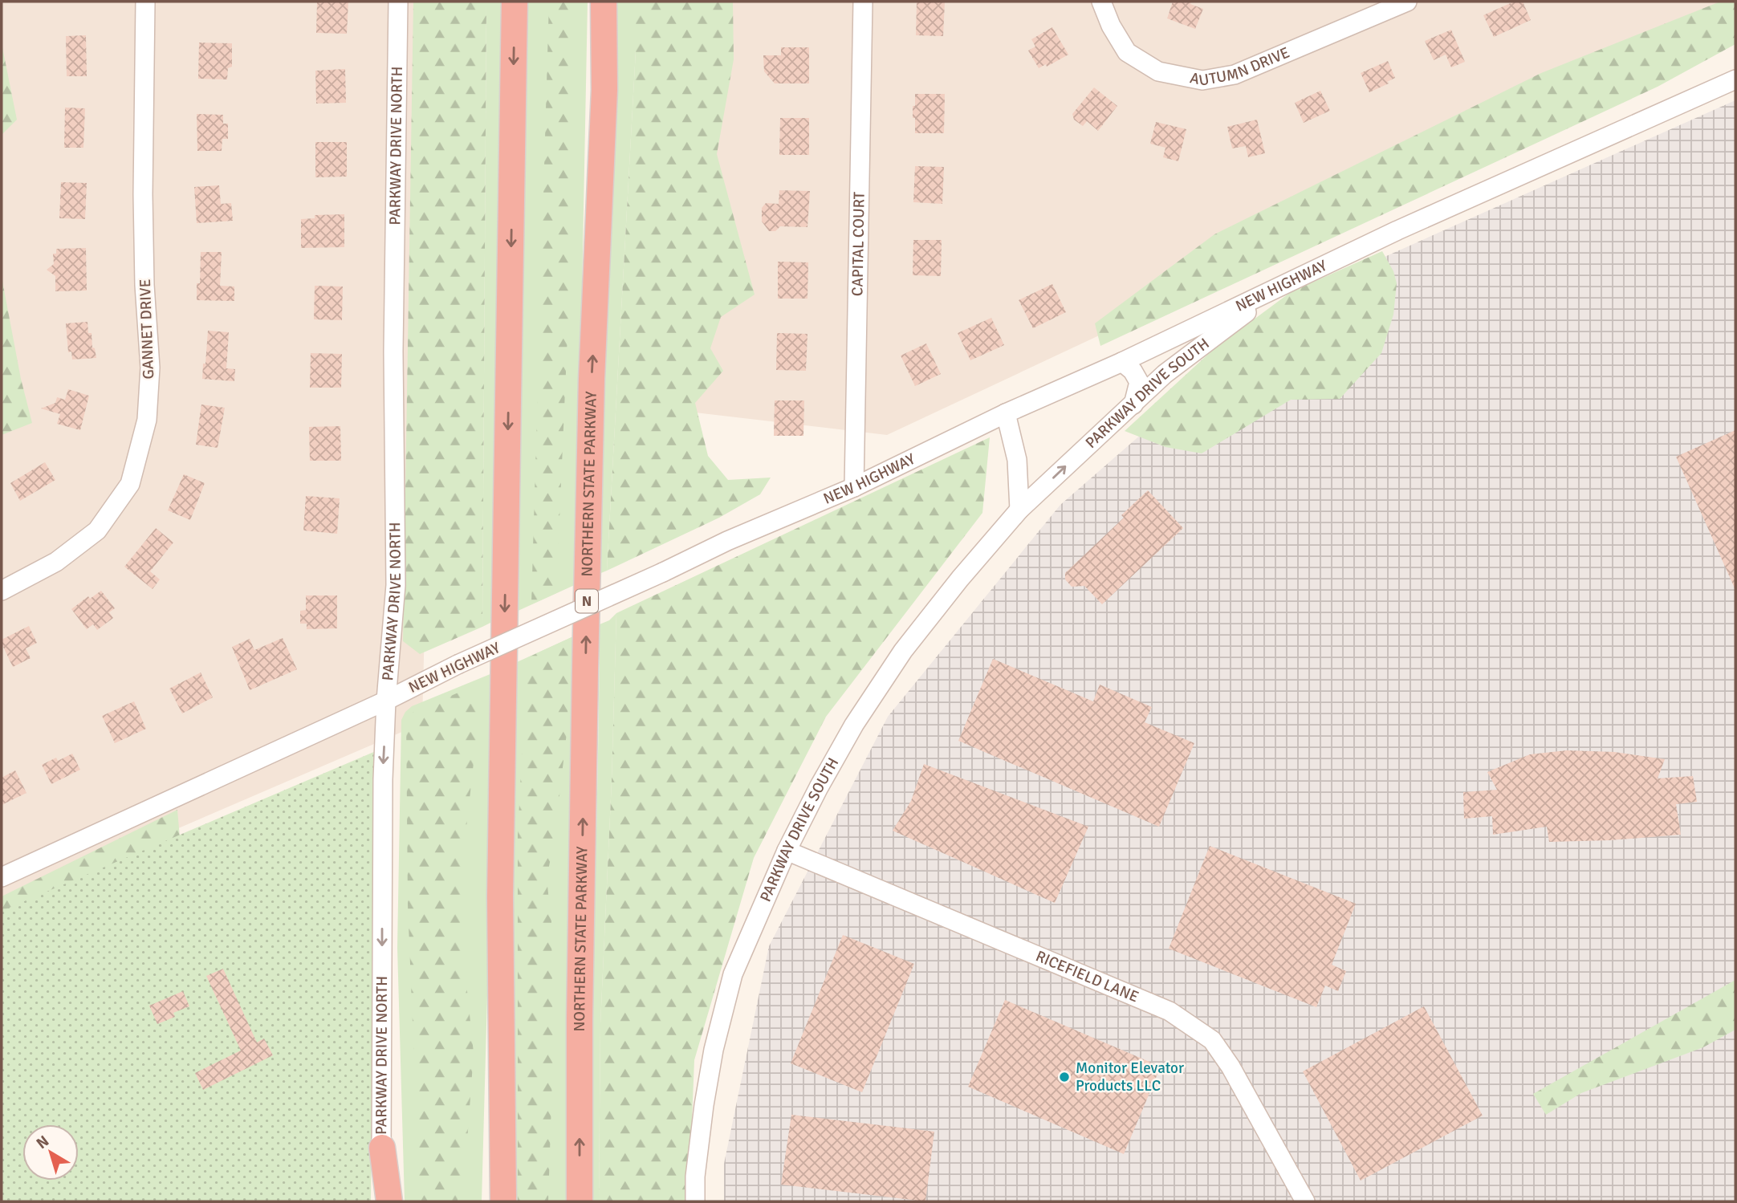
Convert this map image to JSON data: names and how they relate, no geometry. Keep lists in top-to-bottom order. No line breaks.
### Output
{"streets":{"highway":["NORTHERN STATE PARKWAY","N"],"street":["AUTUMN DRIVE","PARKWAY DRIVE NORTH","CAPITAL COURT","NEW HIGHWAY","GANNET DRIVE","PARKWAY DRIVE SOUTH","RICEFIELD LANE"]},"crossings":[["PARKWAY DRIVE NORTH","NEW HIGHWAY"],["CAPITAL COURT","NEW HIGHWAY"],["NEW HIGHWAY","PARKWAY DRIVE SOUTH"],["PARKWAY DRIVE SOUTH","RICEFIELD LANE"]],"one_way":["PARKWAY DRIVE NORTH"],"places":["Monitor Elevator Products LLC"],"north":"top left"}
